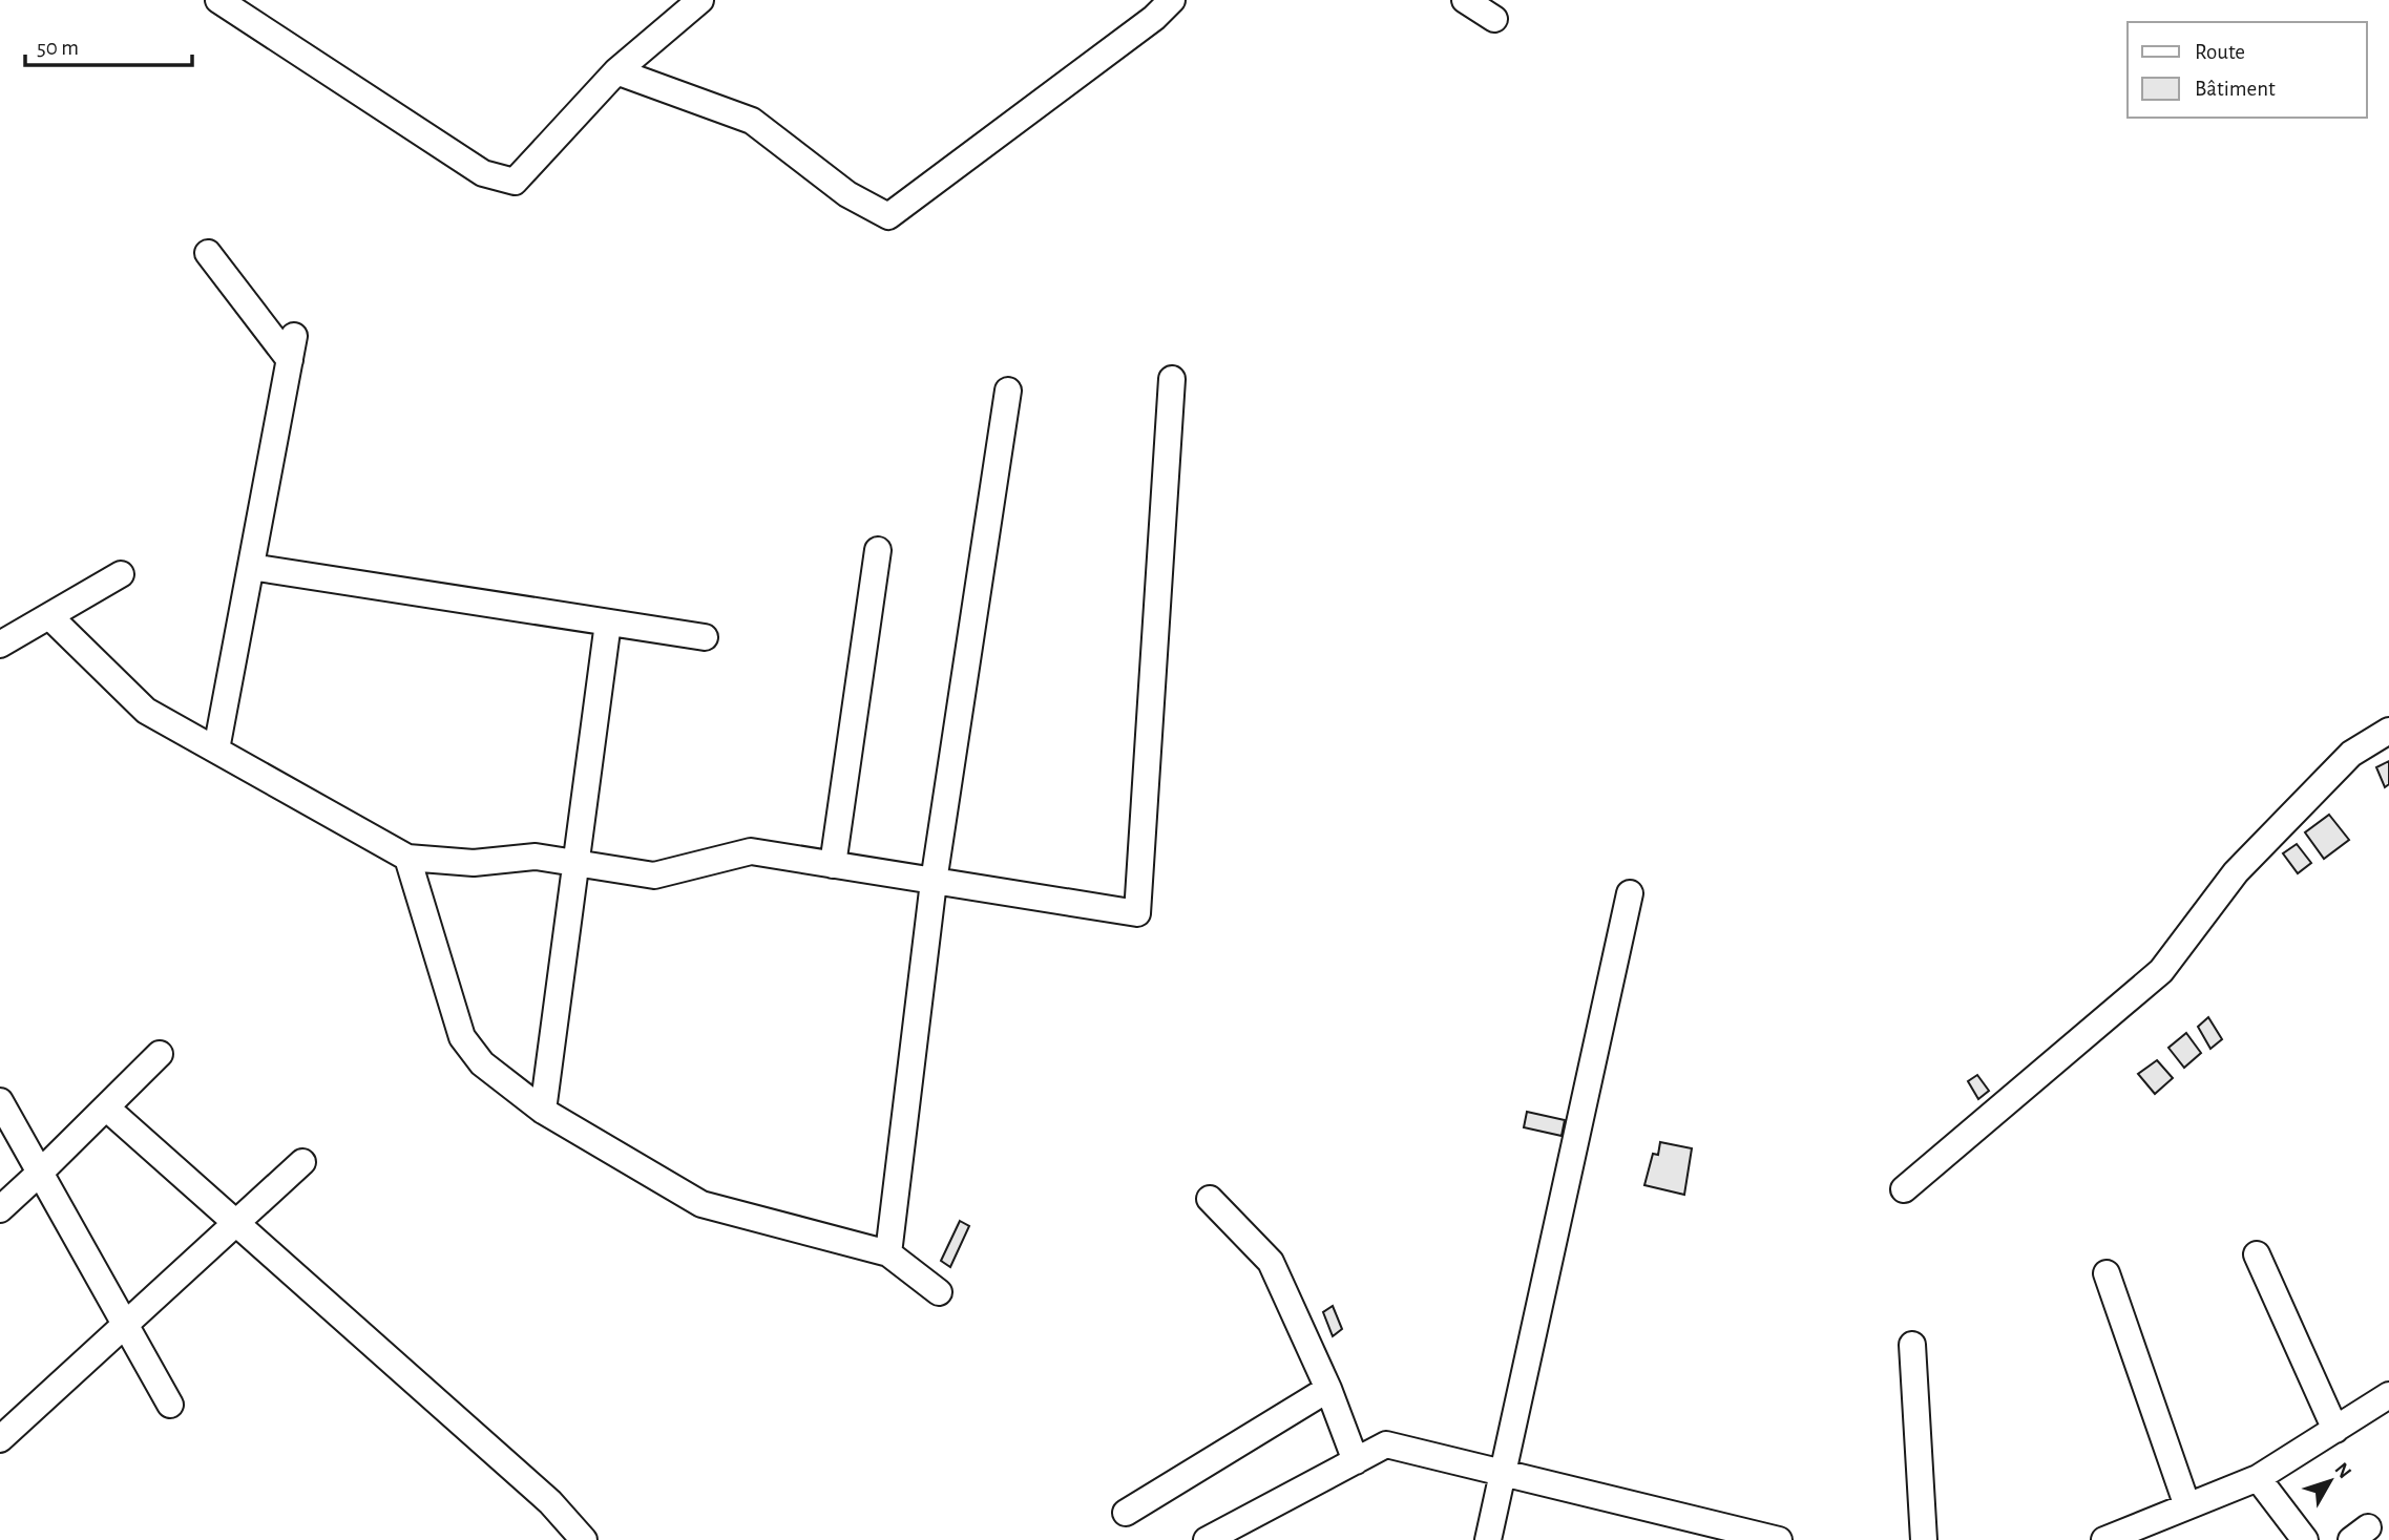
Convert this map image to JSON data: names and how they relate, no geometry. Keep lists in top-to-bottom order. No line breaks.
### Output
{"legend":["Route","Bâtiment"],"scale_bar":"50 m","north":"top right"}
